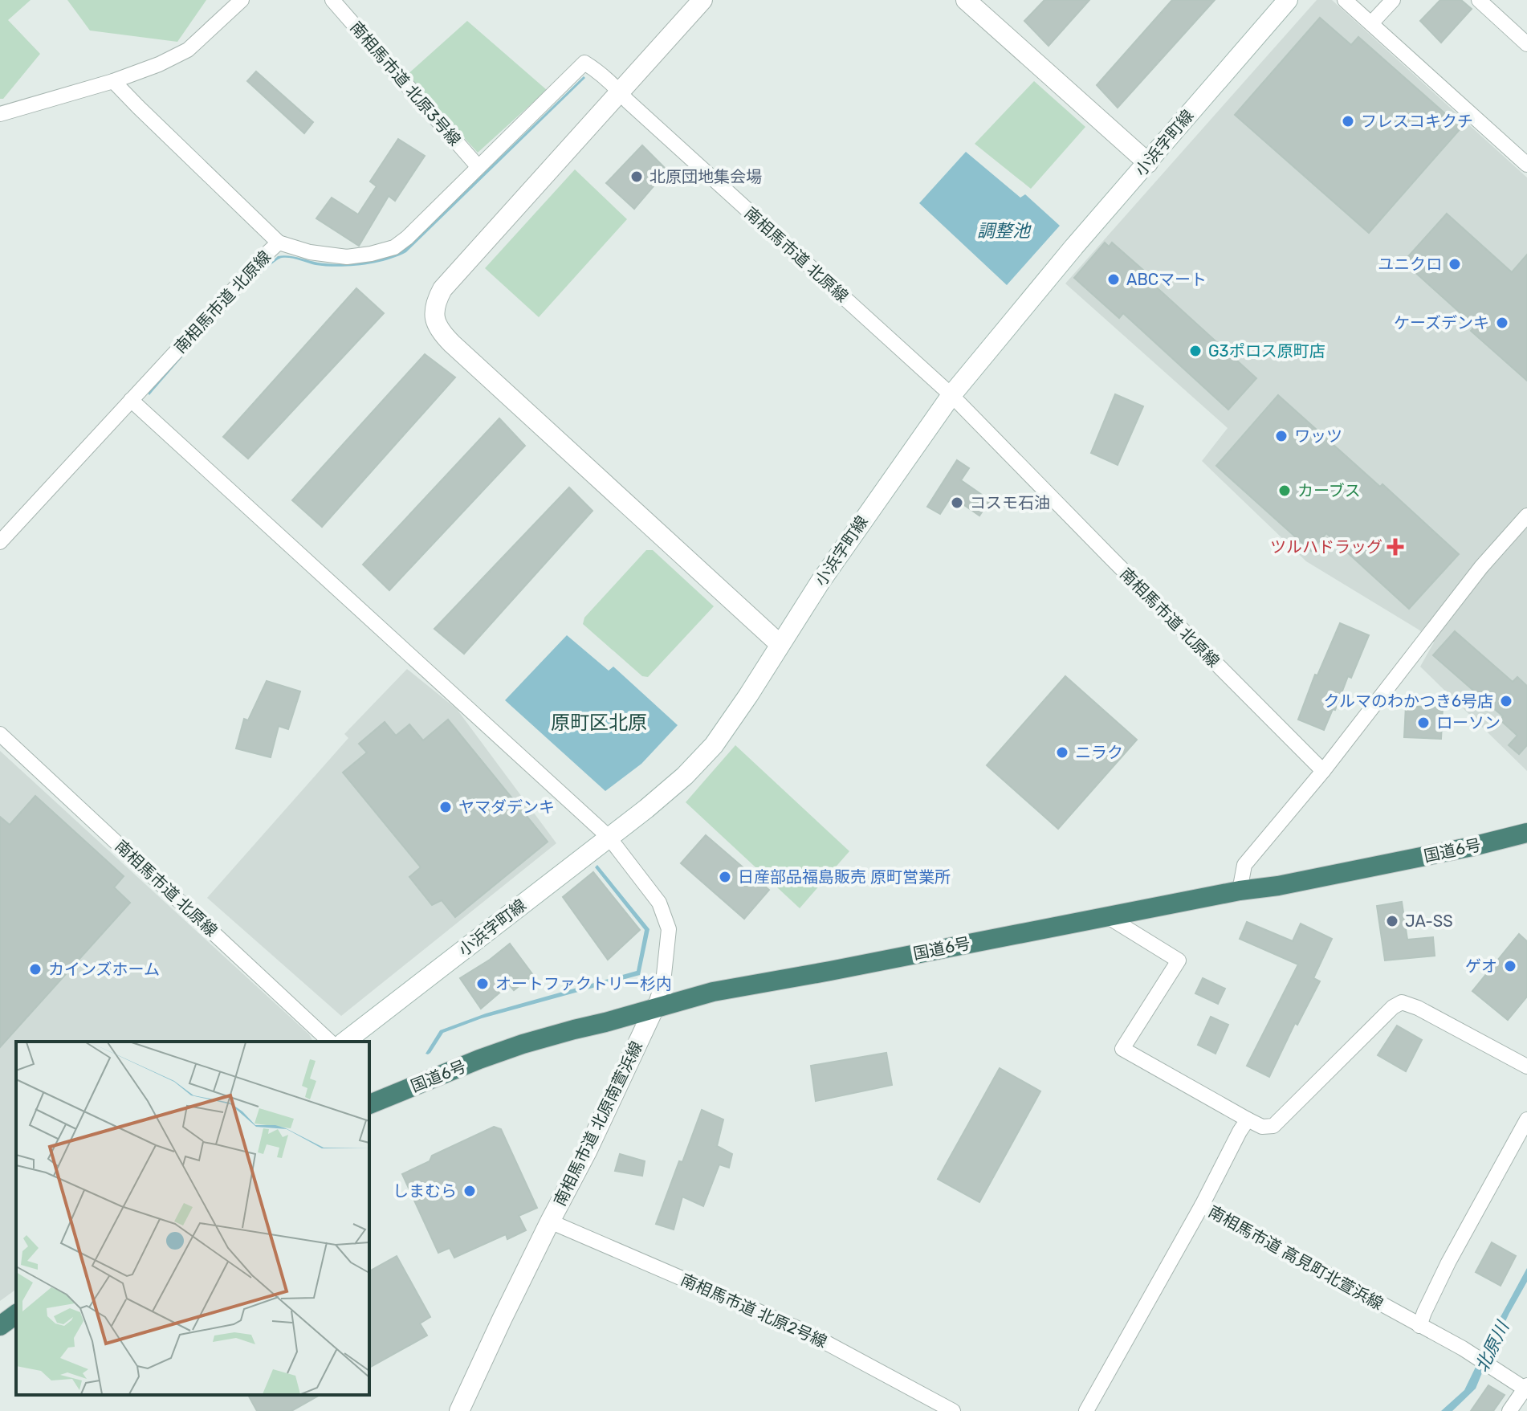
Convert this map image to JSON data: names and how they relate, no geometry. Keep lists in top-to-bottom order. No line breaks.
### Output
{"streets":{"highway":["国道6号"],"street":["南相馬市道 北原3号線","小浜字町線","南相馬市道 北原線","南相馬市道 北原南萱浜線","南相馬市道 高見町北萱浜線","南相馬市道 北原2号線"]},"crossings":[["南相馬市道 北原3号線","南相馬市道 北原線"],["小浜字町線","南相馬市道 北原線"],["小浜字町線","南相馬市道 北原南萱浜線"],["南相馬市道 北原線","南相馬市道 北原南萱浜線"],["国道6号","南相馬市道 北原南萱浜線"],["南相馬市道 北原南萱浜線","南相馬市道 北原2号線"]],"districts":["原町区北原"],"water":["調整池","北原川"],"places":{"other":["フレスコキクチ","北原団地集会場","ユニクロ","ABCマート","ケーズデンキ","G3ポロス原町店","ワッツ","カーブス","コスモ石油","クルマのわかつき6号店","ローソン","ニラク","ヤマダデンキ","日産部品福島販売 原町営業所","JA-SS","ゲオ","カインズホーム","オートファクトリー杉内","しまむら"],"health":["ツルハドラッグ"]}}
